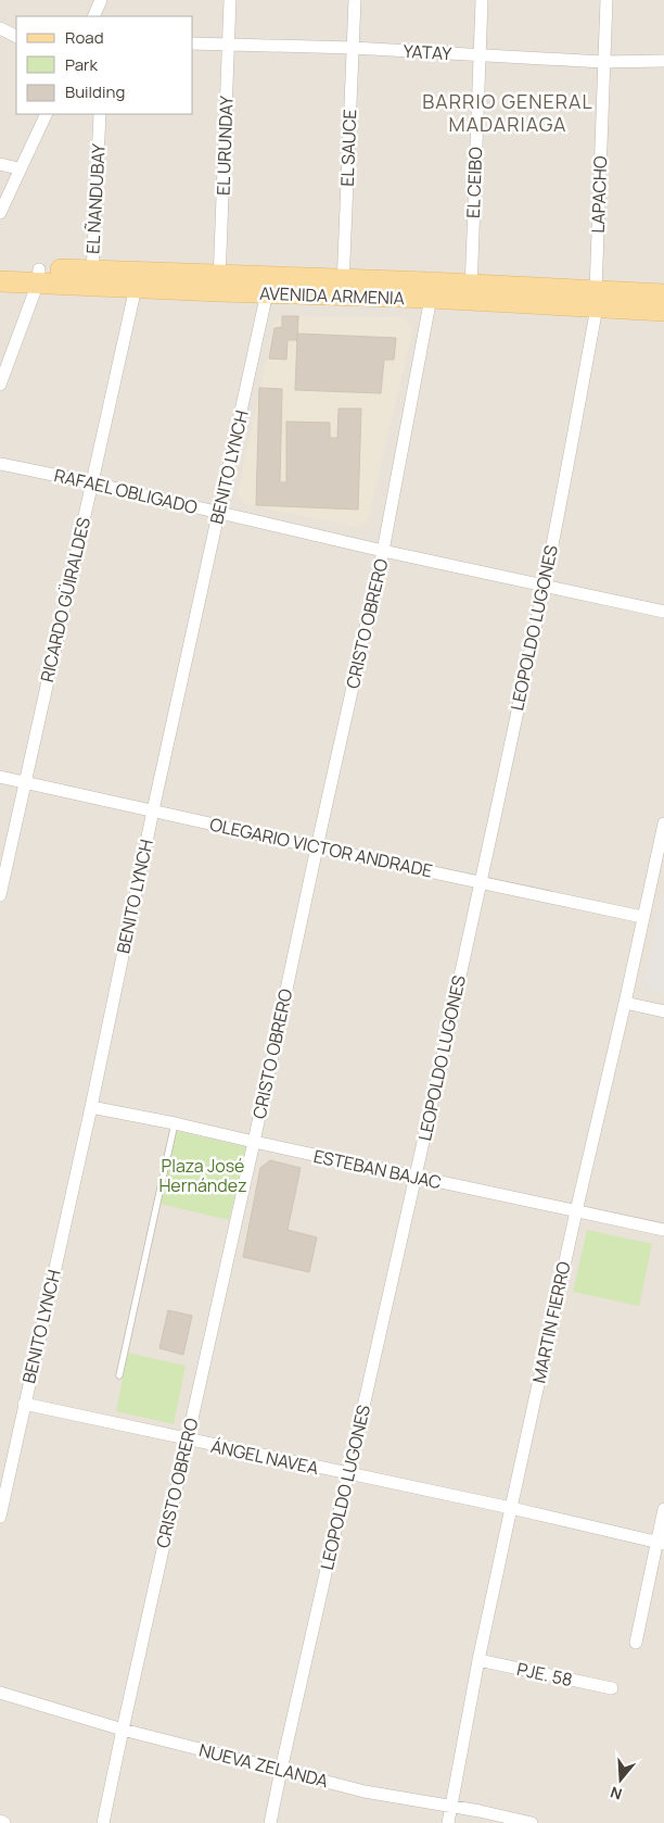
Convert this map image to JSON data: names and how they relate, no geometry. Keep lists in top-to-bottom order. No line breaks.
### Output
{"streets":{"main road":["AVENIDA ARMENIA"],"street":["YATAY","EL URUNDAY","EL SAUCE","EL CEIBO","LAPACHO","EL ÑANDUBAY","BENITO LYNCH","RAFAEL OBLIGADO","RICARDO GÜIRALDES","CRISTO OBRERO","LEOPOLDO LUGONES","OLEGARIO VICTOR ANDRADE","ESTEBAN BAJAC","MARTIN FIERRO","ÁNGEL NAVEA","PJE. 58","NUEVA ZELANDA"]},"crossings":[["YATAY","EL URUNDAY"],["YATAY","EL SAUCE"],["YATAY","EL CEIBO"],["YATAY","LAPACHO"],["EL URUNDAY","AVENIDA ARMENIA"],["EL SAUCE","AVENIDA ARMENIA"],["EL CEIBO","AVENIDA ARMENIA"],["LAPACHO","AVENIDA ARMENIA"],["LAPACHO","LEOPOLDO LUGONES"],["EL ÑANDUBAY","AVENIDA ARMENIA"],["AVENIDA ARMENIA","BENITO LYNCH"],["AVENIDA ARMENIA","RICARDO GÜIRALDES"],["AVENIDA ARMENIA","CRISTO OBRERO"],["AVENIDA ARMENIA","LEOPOLDO LUGONES"],["BENITO LYNCH","RAFAEL OBLIGADO"],["BENITO LYNCH","OLEGARIO VICTOR ANDRADE"],["BENITO LYNCH","ESTEBAN BAJAC"],["BENITO LYNCH","ÁNGEL NAVEA"],["RAFAEL OBLIGADO","RICARDO GÜIRALDES"],["RAFAEL OBLIGADO","CRISTO OBRERO"],["RAFAEL OBLIGADO","LEOPOLDO LUGONES"],["RICARDO GÜIRALDES","OLEGARIO VICTOR ANDRADE"],["CRISTO OBRERO","OLEGARIO VICTOR ANDRADE"],["CRISTO OBRERO","ESTEBAN BAJAC"],["CRISTO OBRERO","ÁNGEL NAVEA"],["CRISTO OBRERO","NUEVA ZELANDA"],["LEOPOLDO LUGONES","OLEGARIO VICTOR ANDRADE"],["LEOPOLDO LUGONES","ESTEBAN BAJAC"],["LEOPOLDO LUGONES","ÁNGEL NAVEA"],["LEOPOLDO LUGONES","NUEVA ZELANDA"],["OLEGARIO VICTOR ANDRADE","MARTIN FIERRO"],["ESTEBAN BAJAC","MARTIN FIERRO"],["MARTIN FIERRO","ÁNGEL NAVEA"],["MARTIN FIERRO","PJE. 58"],["MARTIN FIERRO","NUEVA ZELANDA"]],"districts":["BARRIO GENERAL MADARIAGA"],"parks":["Plaza José Hernández"],"legend":["Road","Park","Building"],"north":"bottom"}
